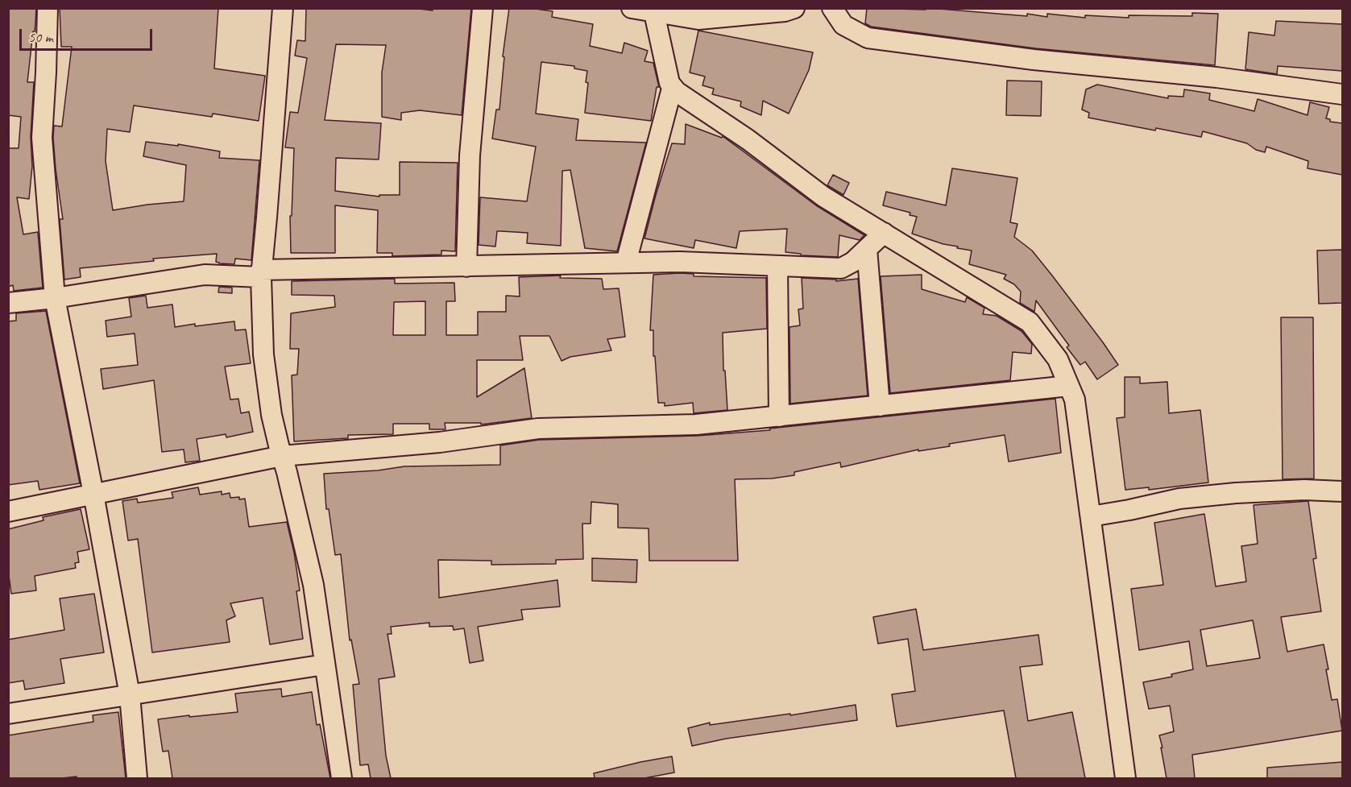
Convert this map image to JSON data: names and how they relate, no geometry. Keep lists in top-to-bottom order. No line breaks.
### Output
{"scale_bar":"50 m"}
